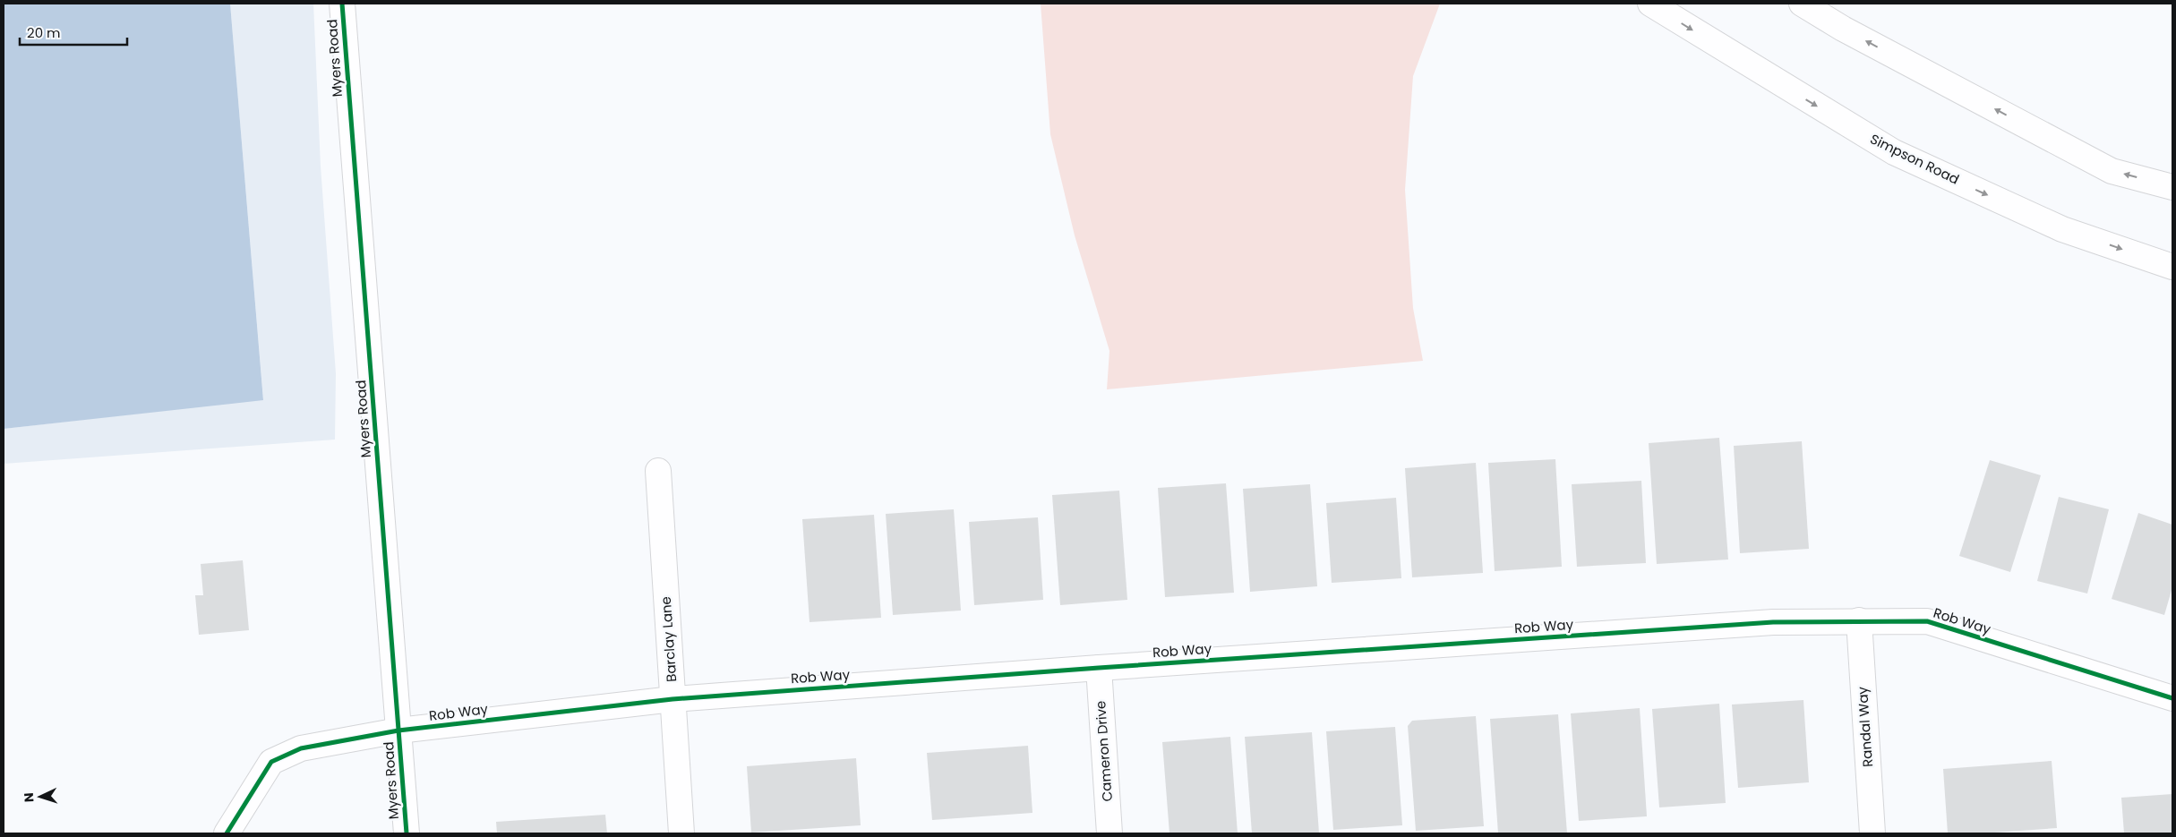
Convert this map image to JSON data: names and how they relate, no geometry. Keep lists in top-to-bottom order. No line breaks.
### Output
{"streets":{"street":["Myers Road","Simpson Road","Rob Way","Barclay Lane","Randal Way","Cameron Drive"]},"crossings":[["Myers Road","Rob Way"],["Rob Way","Barclay Lane"],["Rob Way","Randal Way"],["Rob Way","Cameron Drive"]],"scale_bar":"20 m","north":"left"}
